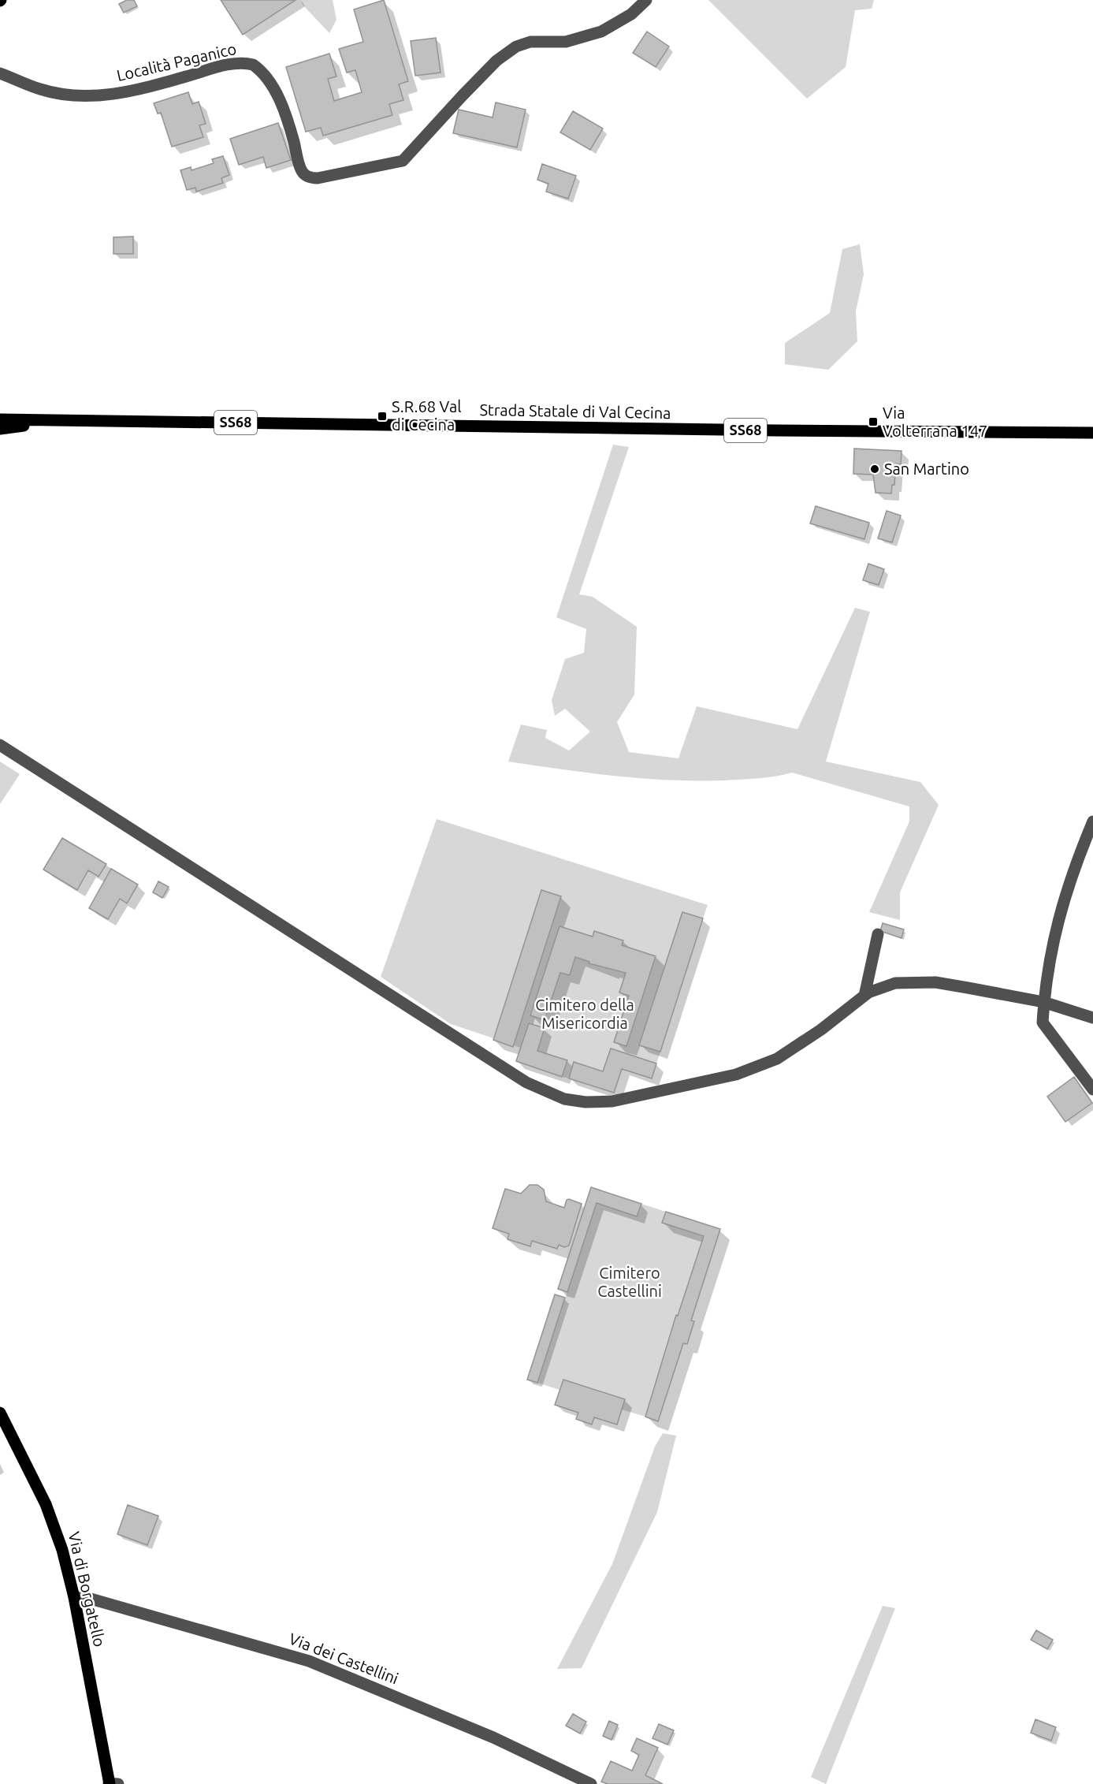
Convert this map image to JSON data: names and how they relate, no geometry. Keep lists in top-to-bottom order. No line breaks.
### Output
{"streets":{"main road":["Strada Statale di Val Cecina","SS68","Via di Borgatello"],"street":["Località Paganico","Via dei Castellini"]},"crossings":[["Via di Borgatello","Via dei Castellini"]],"parks":["Cimitero della Misericordia","Cimitero Castellini"],"places":{"transit":["S.R.68 Val di Cecina","Via Volterrana 147"],"other":["San Martino"]}}
